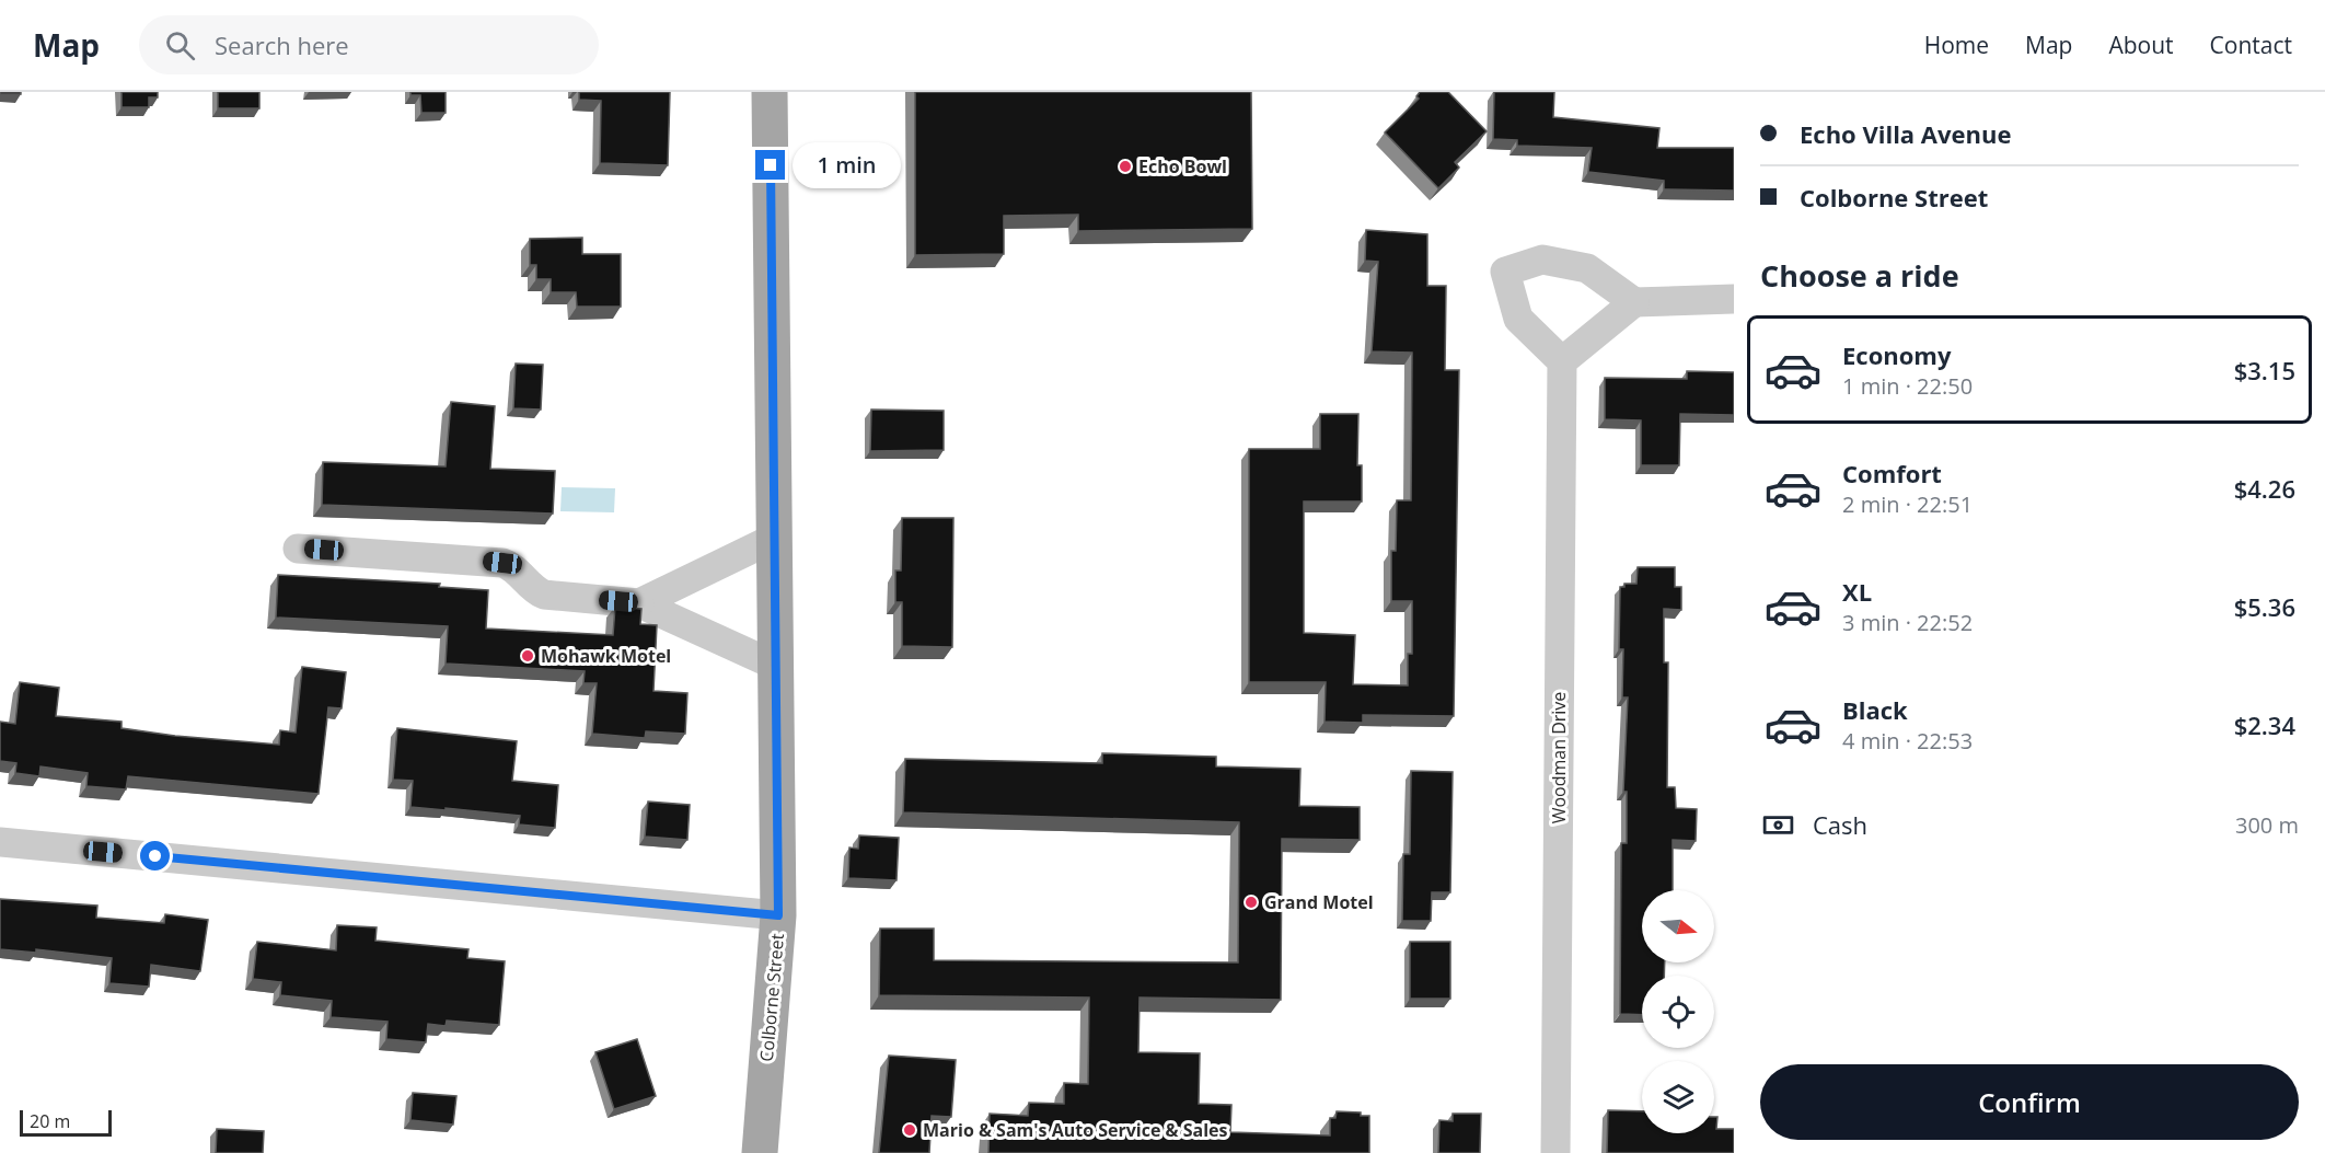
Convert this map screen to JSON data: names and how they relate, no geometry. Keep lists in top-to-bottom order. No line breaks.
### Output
{"streets":{"main road":["Colborne Street"],"street":["Woodman Drive"]},"places":["Echo Bowl","Mohawk Motel","Grand Motel","Mario & Sam's Auto Service & Sales"],"scale_bar":"20 m","north":"right","page":{"header":"Map","search":"Search here","nav":["Home","Map","About","Contact"],"banner":["Echo Villa Avenue","Colborne Street"],"bubble":"1 min","heading":"Choose a ride","list":[{"name":"Economy","note":"1 min · 22:50","value":"$3.15"},{"name":"Comfort","note":"2 min · 22:51","value":"$4.26"},{"name":"XL","note":"3 min · 22:52","value":"$5.36"},{"name":"Black","note":"4 min · 22:53","value":"$2.34"}],"pay":["Cash","300 m"],"buttons":"Confirm","scale":"20 m"}}
